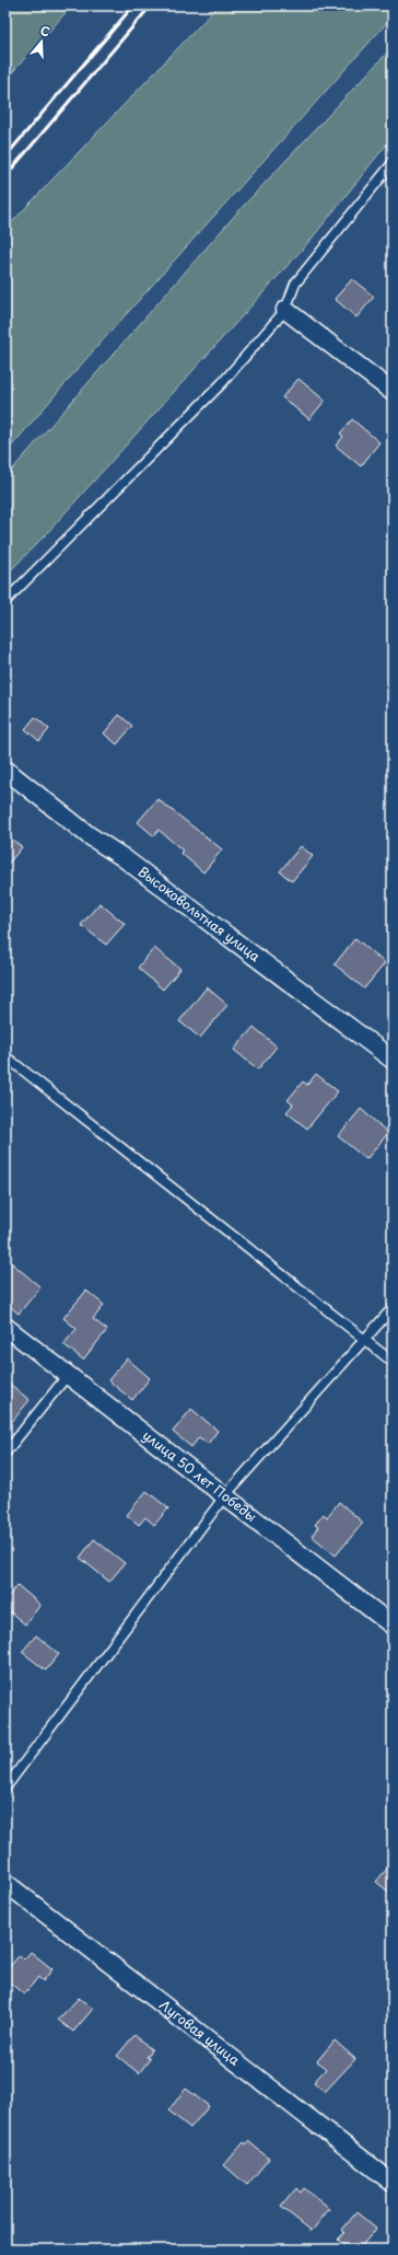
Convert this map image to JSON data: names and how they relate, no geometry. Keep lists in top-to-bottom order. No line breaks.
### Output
{"streets":{"street":["Высоковольтная улица","улица 50 лет Победы","Луговая улица"]},"north":"top"}
